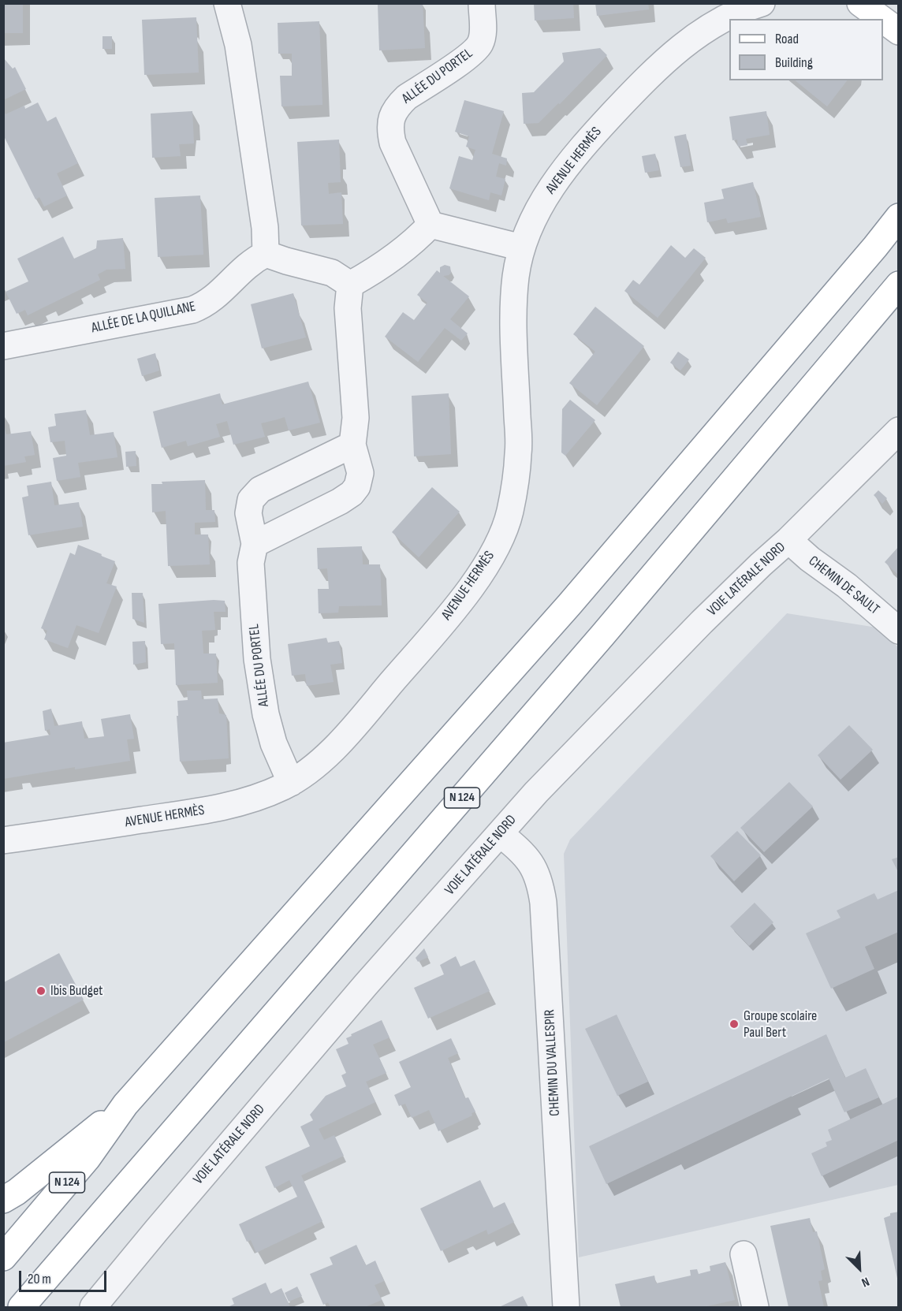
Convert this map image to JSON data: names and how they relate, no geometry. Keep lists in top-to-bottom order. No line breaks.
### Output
{"streets":{"main road":["N 124"],"street":["ALLÉE DU PORTEL","AVENUE HERMÈS","ALLÉE DE LA QUILLANE","VOIE LATÉRALE NORD","CHEMIN DE SAULT","CHEMIN DU VALLESPIR"]},"crossings":[["ALLÉE DU PORTEL","AVENUE HERMÈS"],["VOIE LATÉRALE NORD","CHEMIN DE SAULT"],["VOIE LATÉRALE NORD","CHEMIN DU VALLESPIR"]],"places":["Ibis Budget","Groupe scolaire Paul Bert"],"legend":["Road","Building"],"scale_bar":"20 m","north":"bottom right"}
